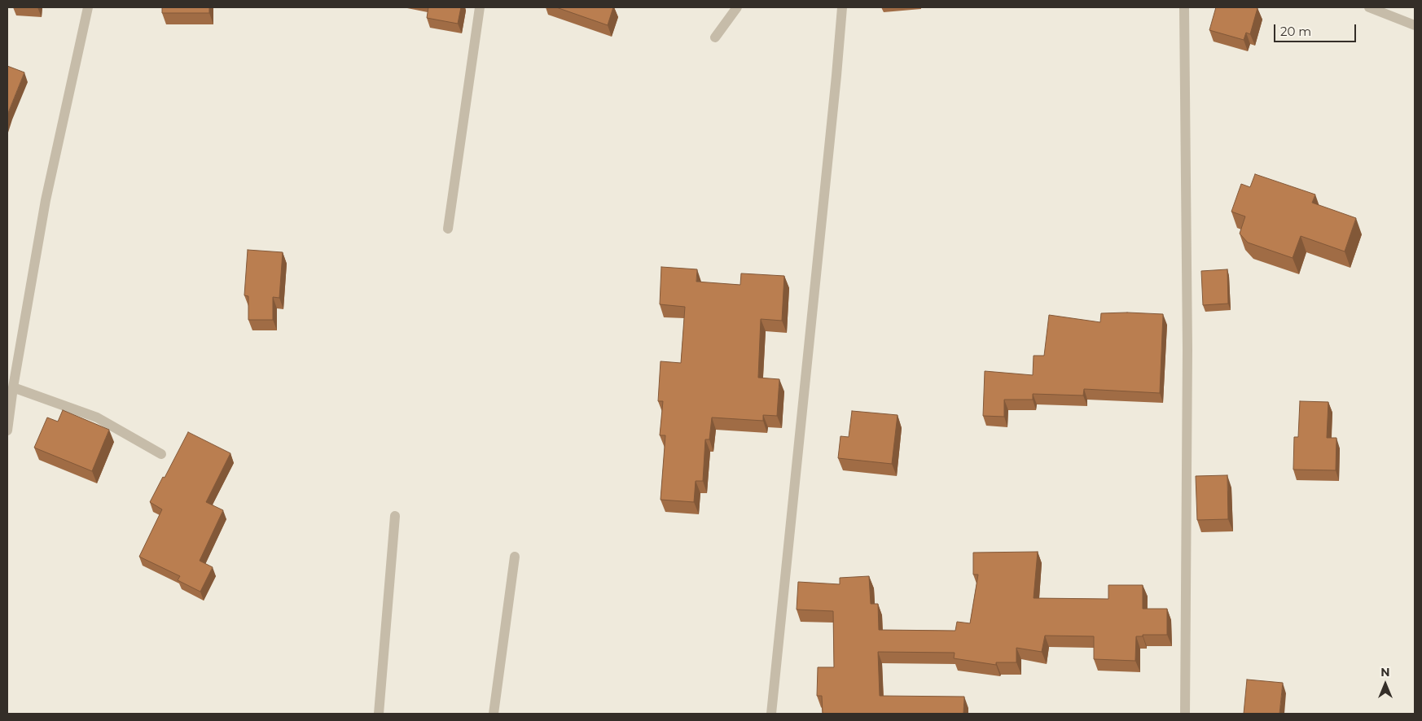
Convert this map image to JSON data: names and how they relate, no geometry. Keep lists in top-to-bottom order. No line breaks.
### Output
{"scale_bar":"20 m","north":"top"}
